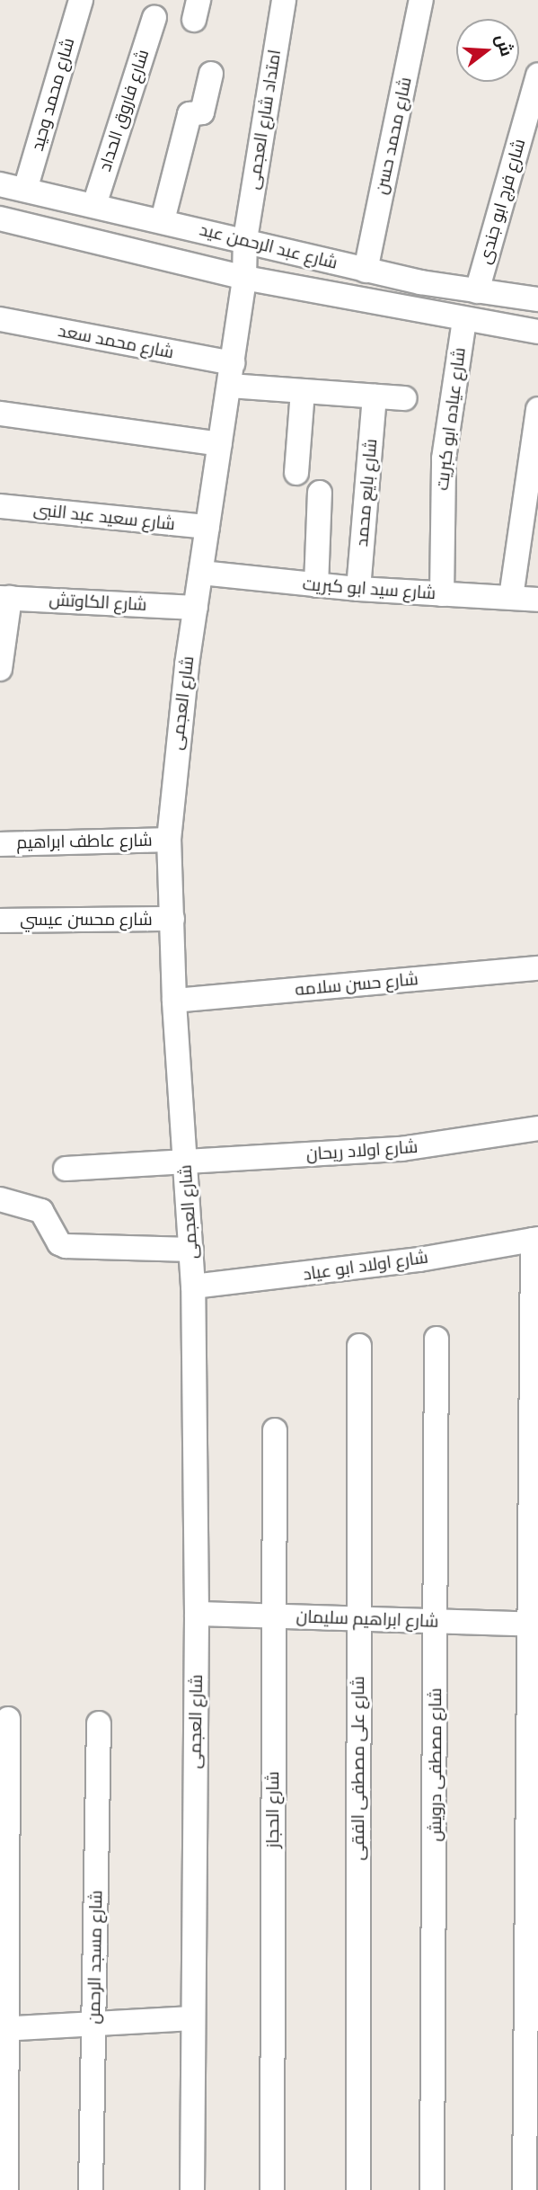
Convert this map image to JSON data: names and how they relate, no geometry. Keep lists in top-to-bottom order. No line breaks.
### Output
{"streets":{"street":["شارع محمد وحيد","شارع فاروق الحداد","امتداد شارع العجمى","شارع محمد حسن","شارع فرج ابو جندى","شارع عبد الرحمن عيد","شارع محمد سعد","شارع عياده ابو كبريت","شارع بايع محمد","شارع سعيد عبد النبى","شارع سيد ابو كبريت","شارع الكاوتش","شارع العجمى","شارع عاطف ابراهيم","شارع محسن عيسي","شارع حسن سلامه","شارع اولاد ريحان","شارع اولاد ابو عياد","شارع ابراهيم سليمان","شارع مصطفى درويش","شارع على مصطفى الفقى","شارع الحجاز","شارع مسجد الرحمن"]},"crossings":[["شارع محمد وحيد","شارع عبد الرحمن عيد"],["شارع فاروق الحداد","شارع عبد الرحمن عيد"],["امتداد شارع العجمى","شارع عبد الرحمن عيد"],["امتداد شارع العجمى","شارع العجمى"],["شارع محمد حسن","شارع عبد الرحمن عيد"],["شارع فرج ابو جندى","شارع عبد الرحمن عيد"],["شارع عبد الرحمن عيد","شارع عياده ابو كبريت"],["شارع عبد الرحمن عيد","شارع العجمى"],["شارع محمد سعد","شارع العجمى"],["شارع عياده ابو كبريت","شارع سيد ابو كبريت"],["شارع بايع محمد","شارع سيد ابو كبريت"],["شارع سعيد عبد النبى","شارع العجمى"],["شارع سيد ابو كبريت","شارع العجمى"],["شارع الكاوتش","شارع العجمى"],["شارع العجمى","شارع عاطف ابراهيم"],["شارع العجمى","شارع محسن عيسي"],["شارع العجمى","شارع حسن سلامه"],["شارع العجمى","شارع اولاد ريحان"],["شارع العجمى","شارع اولاد ابو عياد"],["شارع العجمى","شارع ابراهيم سليمان"],["شارع ابراهيم سليمان","شارع مصطفى درويش"],["شارع ابراهيم سليمان","شارع على مصطفى الفقى"],["شارع ابراهيم سليمان","شارع الحجاز"]],"north":"right"}
